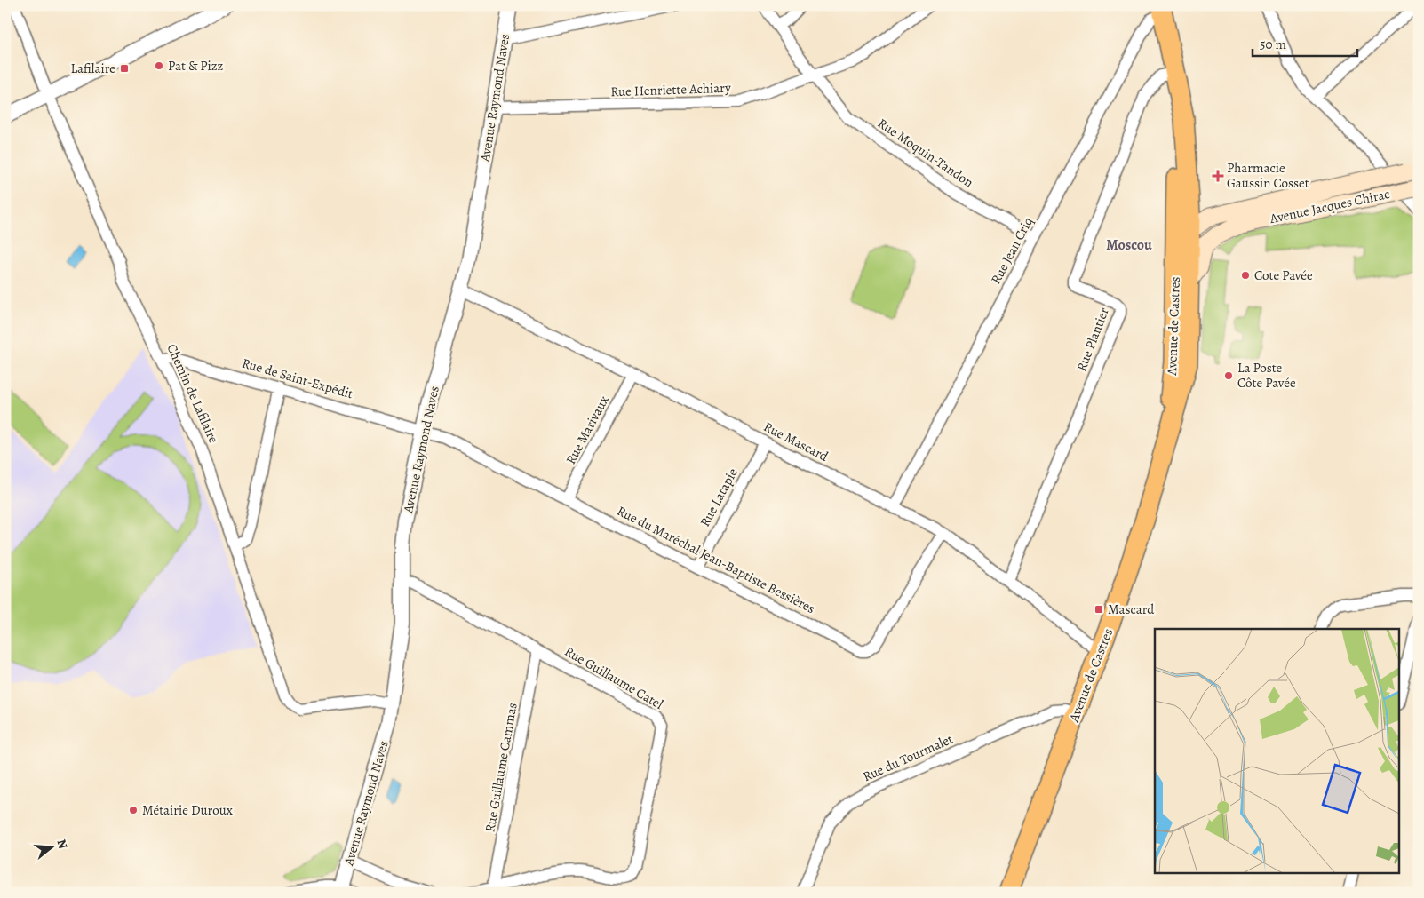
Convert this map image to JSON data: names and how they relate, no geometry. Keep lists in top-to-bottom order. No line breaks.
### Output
{"streets":{"main road":["Avenue Jacques Chirac","Avenue de Castres"],"street":["Rue Henriette Achiary","Avenue Raymond Naves","Rue Moquin-Tandon","Rue Jean Criq","Rue Plantier","Rue de Saint-Expédit","Chemin de Lafilaire","Rue Marivaux","Rue Mascard","Rue Latapie","Rue du Maréchal Jean-Baptiste Bessières","Rue Guillaume Catel","Rue du Tourmalet","Rue Guillaume Cammas"]},"crossings":[["Rue Henriette Achiary","Avenue Raymond Naves"],["Rue Henriette Achiary","Rue Moquin-Tandon"],["Avenue Raymond Naves","Rue de Saint-Expédit"],["Avenue Raymond Naves","Chemin de Lafilaire"],["Avenue Raymond Naves","Rue Mascard"],["Avenue Raymond Naves","Rue du Maréchal Jean-Baptiste Bessières"],["Avenue Raymond Naves","Rue Guillaume Catel"],["Rue Moquin-Tandon","Rue Jean Criq"],["Avenue Jacques Chirac","Avenue de Castres"],["Rue Jean Criq","Avenue de Castres"],["Rue Jean Criq","Rue Mascard"],["Avenue de Castres","Rue Plantier"],["Avenue de Castres","Rue Mascard"],["Avenue de Castres","Rue du Tourmalet"],["Rue Plantier","Rue Mascard"],["Rue de Saint-Expédit","Chemin de Lafilaire"],["Rue de Saint-Expédit","Rue du Maréchal Jean-Baptiste Bessières"],["Rue Marivaux","Rue Mascard"],["Rue Marivaux","Rue du Maréchal Jean-Baptiste Bessières"],["Rue Mascard","Rue Latapie"],["Rue Mascard","Rue du Maréchal Jean-Baptiste Bessières"],["Rue Latapie","Rue du Maréchal Jean-Baptiste Bessières"],["Rue Guillaume Catel","Rue Guillaume Cammas"]],"districts":["Moscou"],"places":{"other":["Pat & Pizz","Cote Pavée","La Poste Côte Pavée","Métairie Duroux"],"transit":["Lafilaire","Mascard"],"health":["Pharmacie Gaussin Cosset"]},"scale_bar":"50 m","north":"right"}
